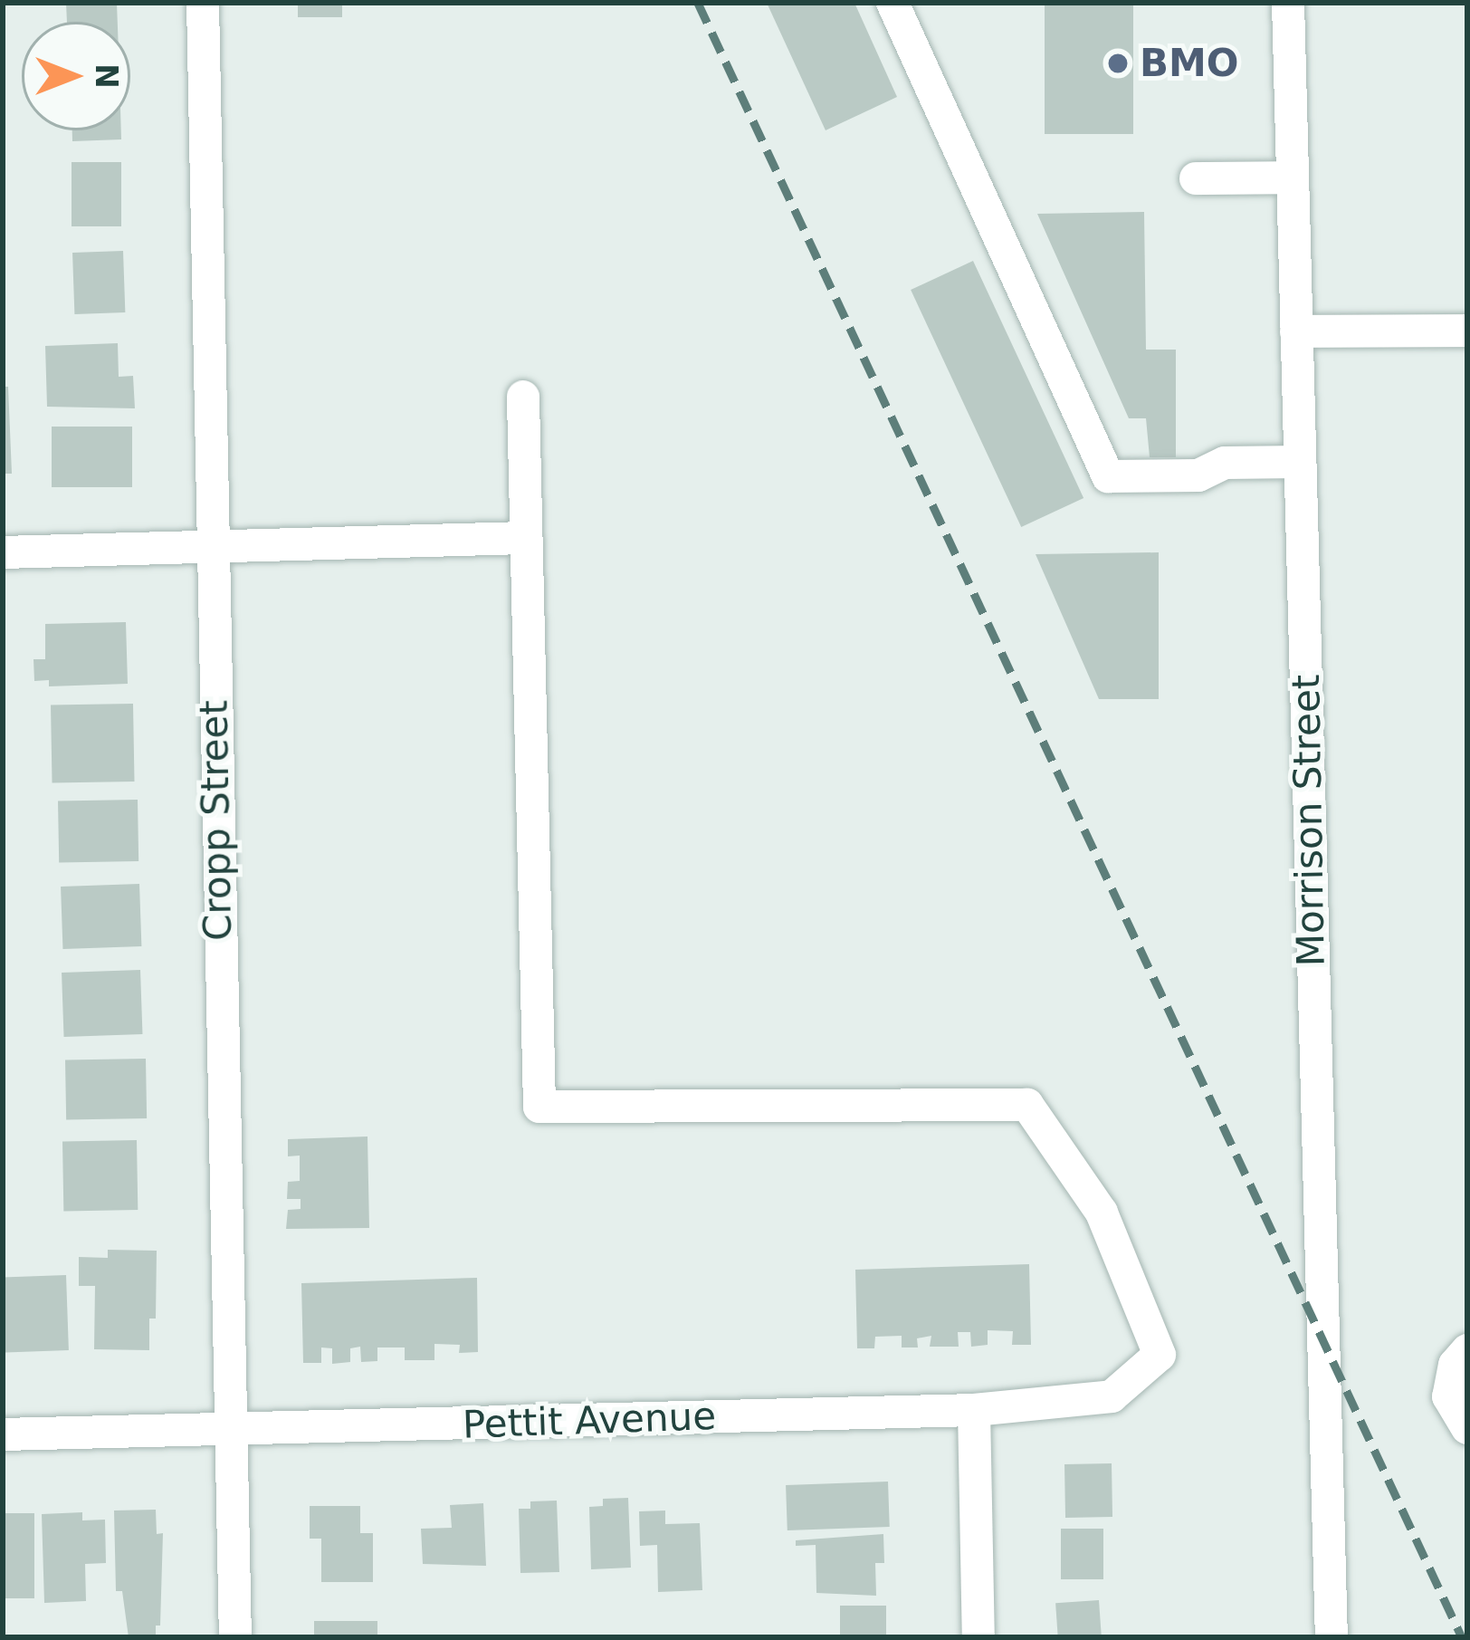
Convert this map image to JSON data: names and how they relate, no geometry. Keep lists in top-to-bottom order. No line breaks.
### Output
{"streets":{"street":["Cropp Street","Morrison Street","Pettit Avenue"]},"crossings":[["Cropp Street","Pettit Avenue"]],"places":["BMO"],"north":"right"}
